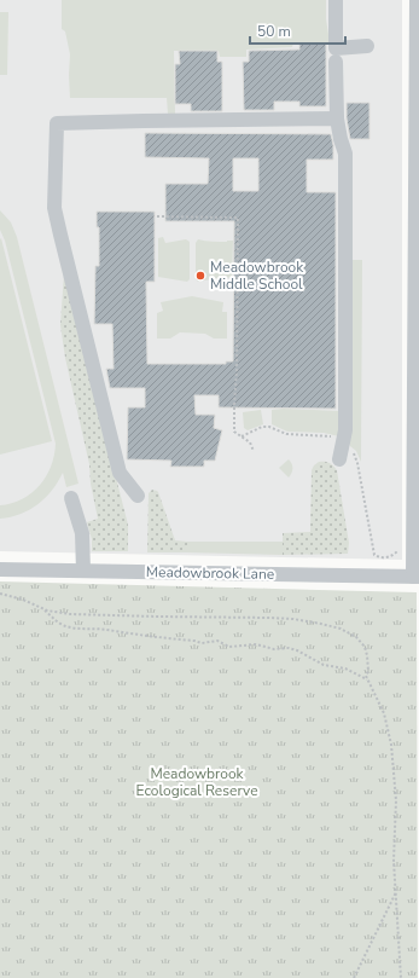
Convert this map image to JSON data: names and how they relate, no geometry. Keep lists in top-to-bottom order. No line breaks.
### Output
{"streets":{"street":["Meadowbrook Lane"]},"parks":["Meadowbrook Ecological Reserve"],"places":["Meadowbrook Middle School"],"scale_bar":"50 m"}
